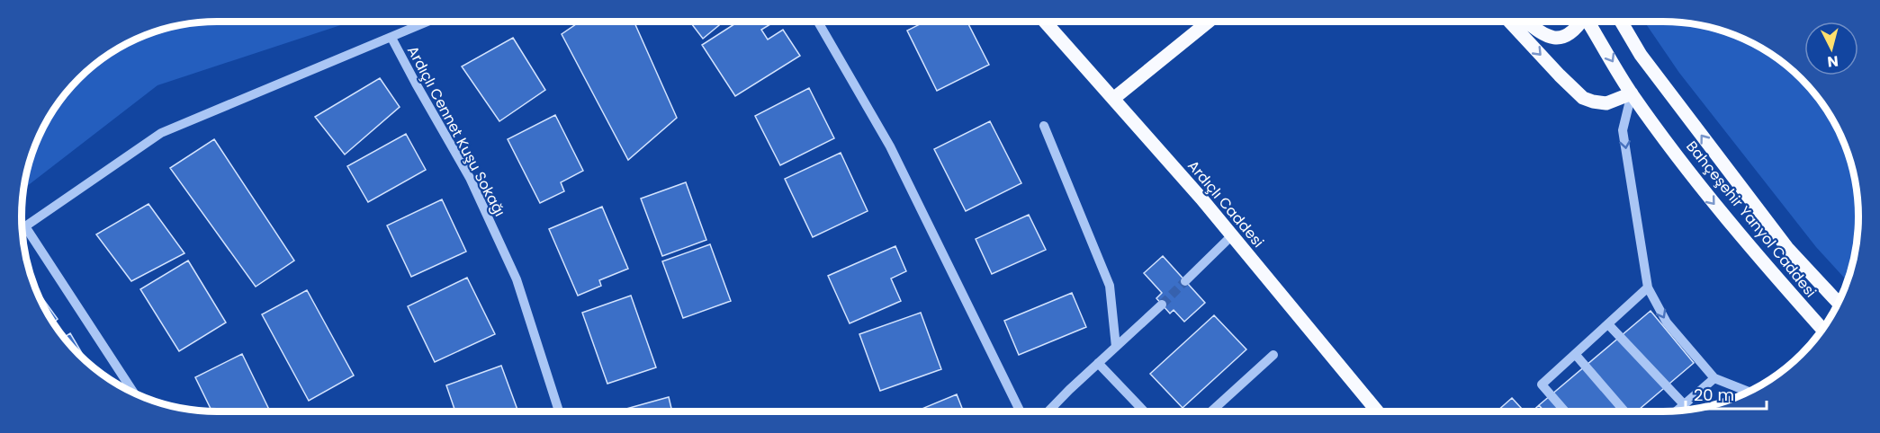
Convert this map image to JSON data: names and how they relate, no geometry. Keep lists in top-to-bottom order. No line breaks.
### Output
{"streets":{"main road":["Ardıçlı Caddesi","Bahçeşehir Yanyol Caddesi"],"street":["Ardıçlı Cennet Kuşu Sokağı"]},"scale_bar":"20 m","north":"bottom"}
